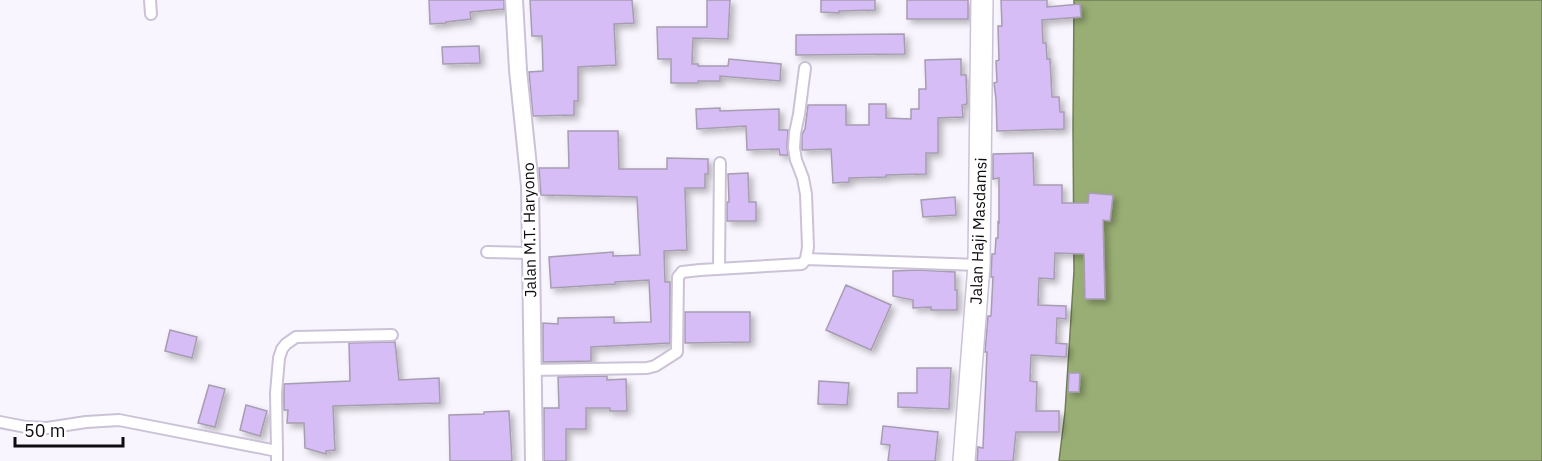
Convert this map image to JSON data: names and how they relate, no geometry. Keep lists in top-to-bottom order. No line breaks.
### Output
{"streets":{"highway":["Jalan Haji Masdamsi"],"street":["Jalan M.T. Haryono"]},"scale_bar":"50 m"}
